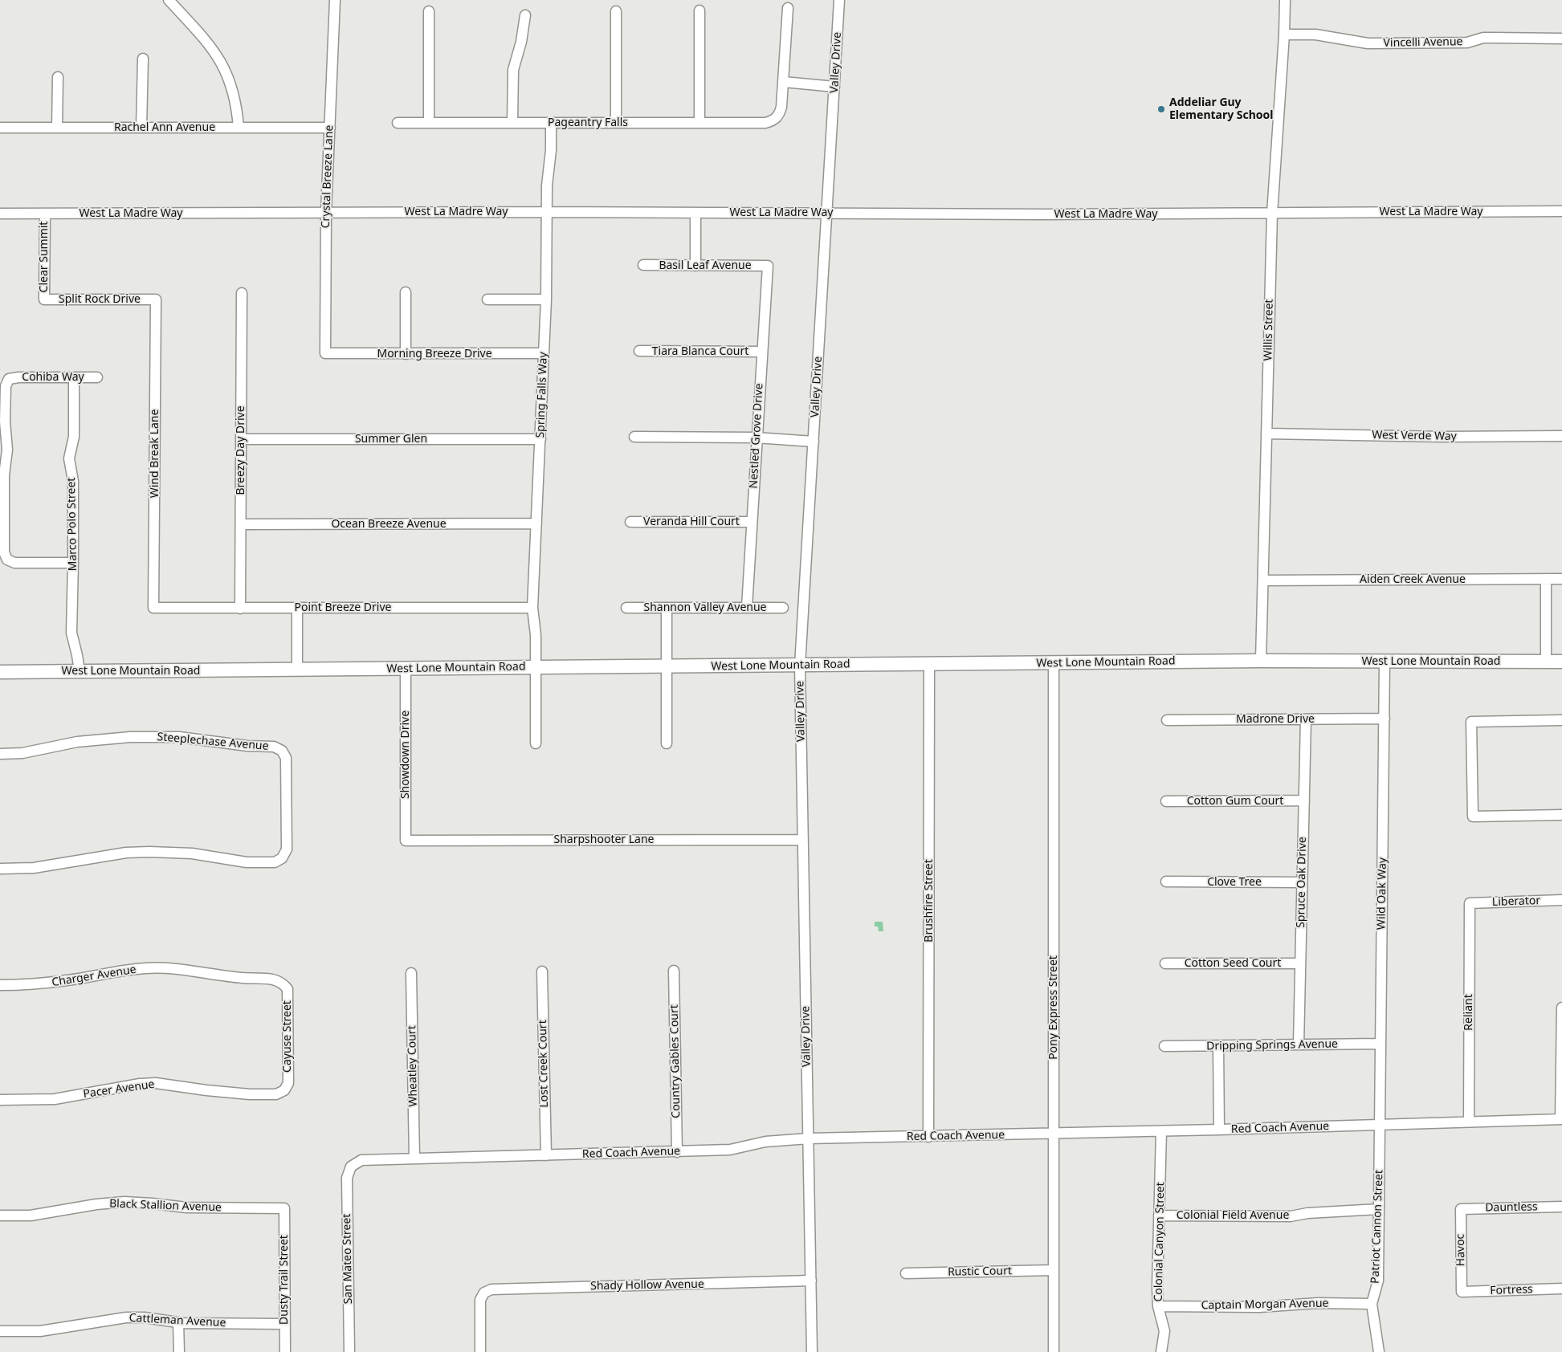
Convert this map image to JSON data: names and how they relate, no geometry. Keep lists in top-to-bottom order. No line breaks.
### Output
{"streets":{"main road":["West Lone Mountain Road"],"street":["Vincelli Avenue","Valley Drive","Pageantry Falls","Rachel Ann Avenue","Crystal Breeze Lane","West La Madre Way","Clear Summit","Basil Leaf Avenue","Split Rock Drive","Willis Street","Tiara Blanca Court","Morning Breeze Drive","Cohiba Way","Spring Falls Way","Nestled Grove Drive","West Verde Way","Summer Glen","Breezy Day Drive","Wind Break Lane","Veranda Hill Court","Marco Polo Street","Ocean Breeze Avenue","Aiden Creek Avenue","Point Breeze Drive","Shannon Valley Avenue","Madrone Drive","Steeplechase Avenue","Showdown Drive","Cotton Gum Court","Sharpshooter Lane","Clove Tree","Spruce Oak Drive","Wild Oak Way","Brushfire Street","Liberator","Cotton Seed Court","Charger Avenue","Pony Express Street","Reliant","Cayuse Street","Dripping Springs Avenue","Country Gables Court","Lost Creek Court","Wheatley Court","Pacer Avenue","Red Coach Avenue","Black Stallion Avenue","Dauntless","Colonial Field Avenue","Patriot Cannon Street","Colonial Canyon Street","Havoc","San Mateo Street","Rustic Court","Dusty Trail Street","Shady Hollow Avenue","Fortress","Captain Morgan Avenue","Cattleman Avenue"]},"crossings":[["Vincelli Avenue","Willis Street"],["Valley Drive","West La Madre Way"],["Valley Drive","West Lone Mountain Road"],["Valley Drive","Sharpshooter Lane"],["Valley Drive","Red Coach Avenue"],["Valley Drive","Shady Hollow Avenue"],["Pageantry Falls","Spring Falls Way"],["Rachel Ann Avenue","Crystal Breeze Lane"],["Crystal Breeze Lane","West La Madre Way"],["Crystal Breeze Lane","Morning Breeze Drive"],["West La Madre Way","Clear Summit"],["West La Madre Way","Willis Street"],["West La Madre Way","Spring Falls Way"],["Clear Summit","Split Rock Drive"],["Basil Leaf Avenue","Nestled Grove Drive"],["Split Rock Drive","Wind Break Lane"],["Willis Street","West Verde Way"],["Willis Street","Aiden Creek Avenue"],["Willis Street","West Lone Mountain Road"],["Tiara Blanca Court","Nestled Grove Drive"],["Morning Breeze Drive","Spring Falls Way"],["Cohiba Way","Marco Polo Street"],["Spring Falls Way","Summer Glen"],["Spring Falls Way","Ocean Breeze Avenue"],["Spring Falls Way","Point Breeze Drive"],["Spring Falls Way","West Lone Mountain Road"],["Nestled Grove Drive","Veranda Hill Court"],["Nestled Grove Drive","Shannon Valley Avenue"],["Summer Glen","Breezy Day Drive"],["Breezy Day Drive","Ocean Breeze Avenue"],["Breezy Day Drive","Point Breeze Drive"],["Wind Break Lane","Point Breeze Drive"],["Marco Polo Street","West Lone Mountain Road"],["West Lone Mountain Road","Showdown Drive"],["West Lone Mountain Road","Wild Oak Way"],["West Lone Mountain Road","Brushfire Street"],["West Lone Mountain Road","Pony Express Street"],["Madrone Drive","Spruce Oak Drive"],["Madrone Drive","Wild Oak Way"],["Showdown Drive","Sharpshooter Lane"],["Cotton Gum Court","Spruce Oak Drive"],["Clove Tree","Spruce Oak Drive"],["Spruce Oak Drive","Cotton Seed Court"],["Spruce Oak Drive","Dripping Springs Avenue"],["Wild Oak Way","Dripping Springs Avenue"],["Wild Oak Way","Red Coach Avenue"],["Wild Oak Way","Patriot Cannon Street"],["Brushfire Street","Red Coach Avenue"],["Liberator","Reliant"],["Charger Avenue","Cayuse Street"],["Pony Express Street","Red Coach Avenue"],["Pony Express Street","Rustic Court"],["Reliant","Red Coach Avenue"],["Cayuse Street","Pacer Avenue"],["Country Gables Court","Red Coach Avenue"],["Lost Creek Court","Red Coach Avenue"],["Wheatley Court","Red Coach Avenue"],["Red Coach Avenue","Patriot Cannon Street"],["Red Coach Avenue","Colonial Canyon Street"],["Red Coach Avenue","San Mateo Street"],["Black Stallion Avenue","Dusty Trail Street"],["Dauntless","Havoc"],["Colonial Field Avenue","Patriot Cannon Street"],["Colonial Field Avenue","Colonial Canyon Street"],["Patriot Cannon Street","Captain Morgan Avenue"],["Colonial Canyon Street","Captain Morgan Avenue"],["Havoc","Fortress"],["Dusty Trail Street","Cattleman Avenue"]],"places":["Addeliar Guy Elementary School"]}
